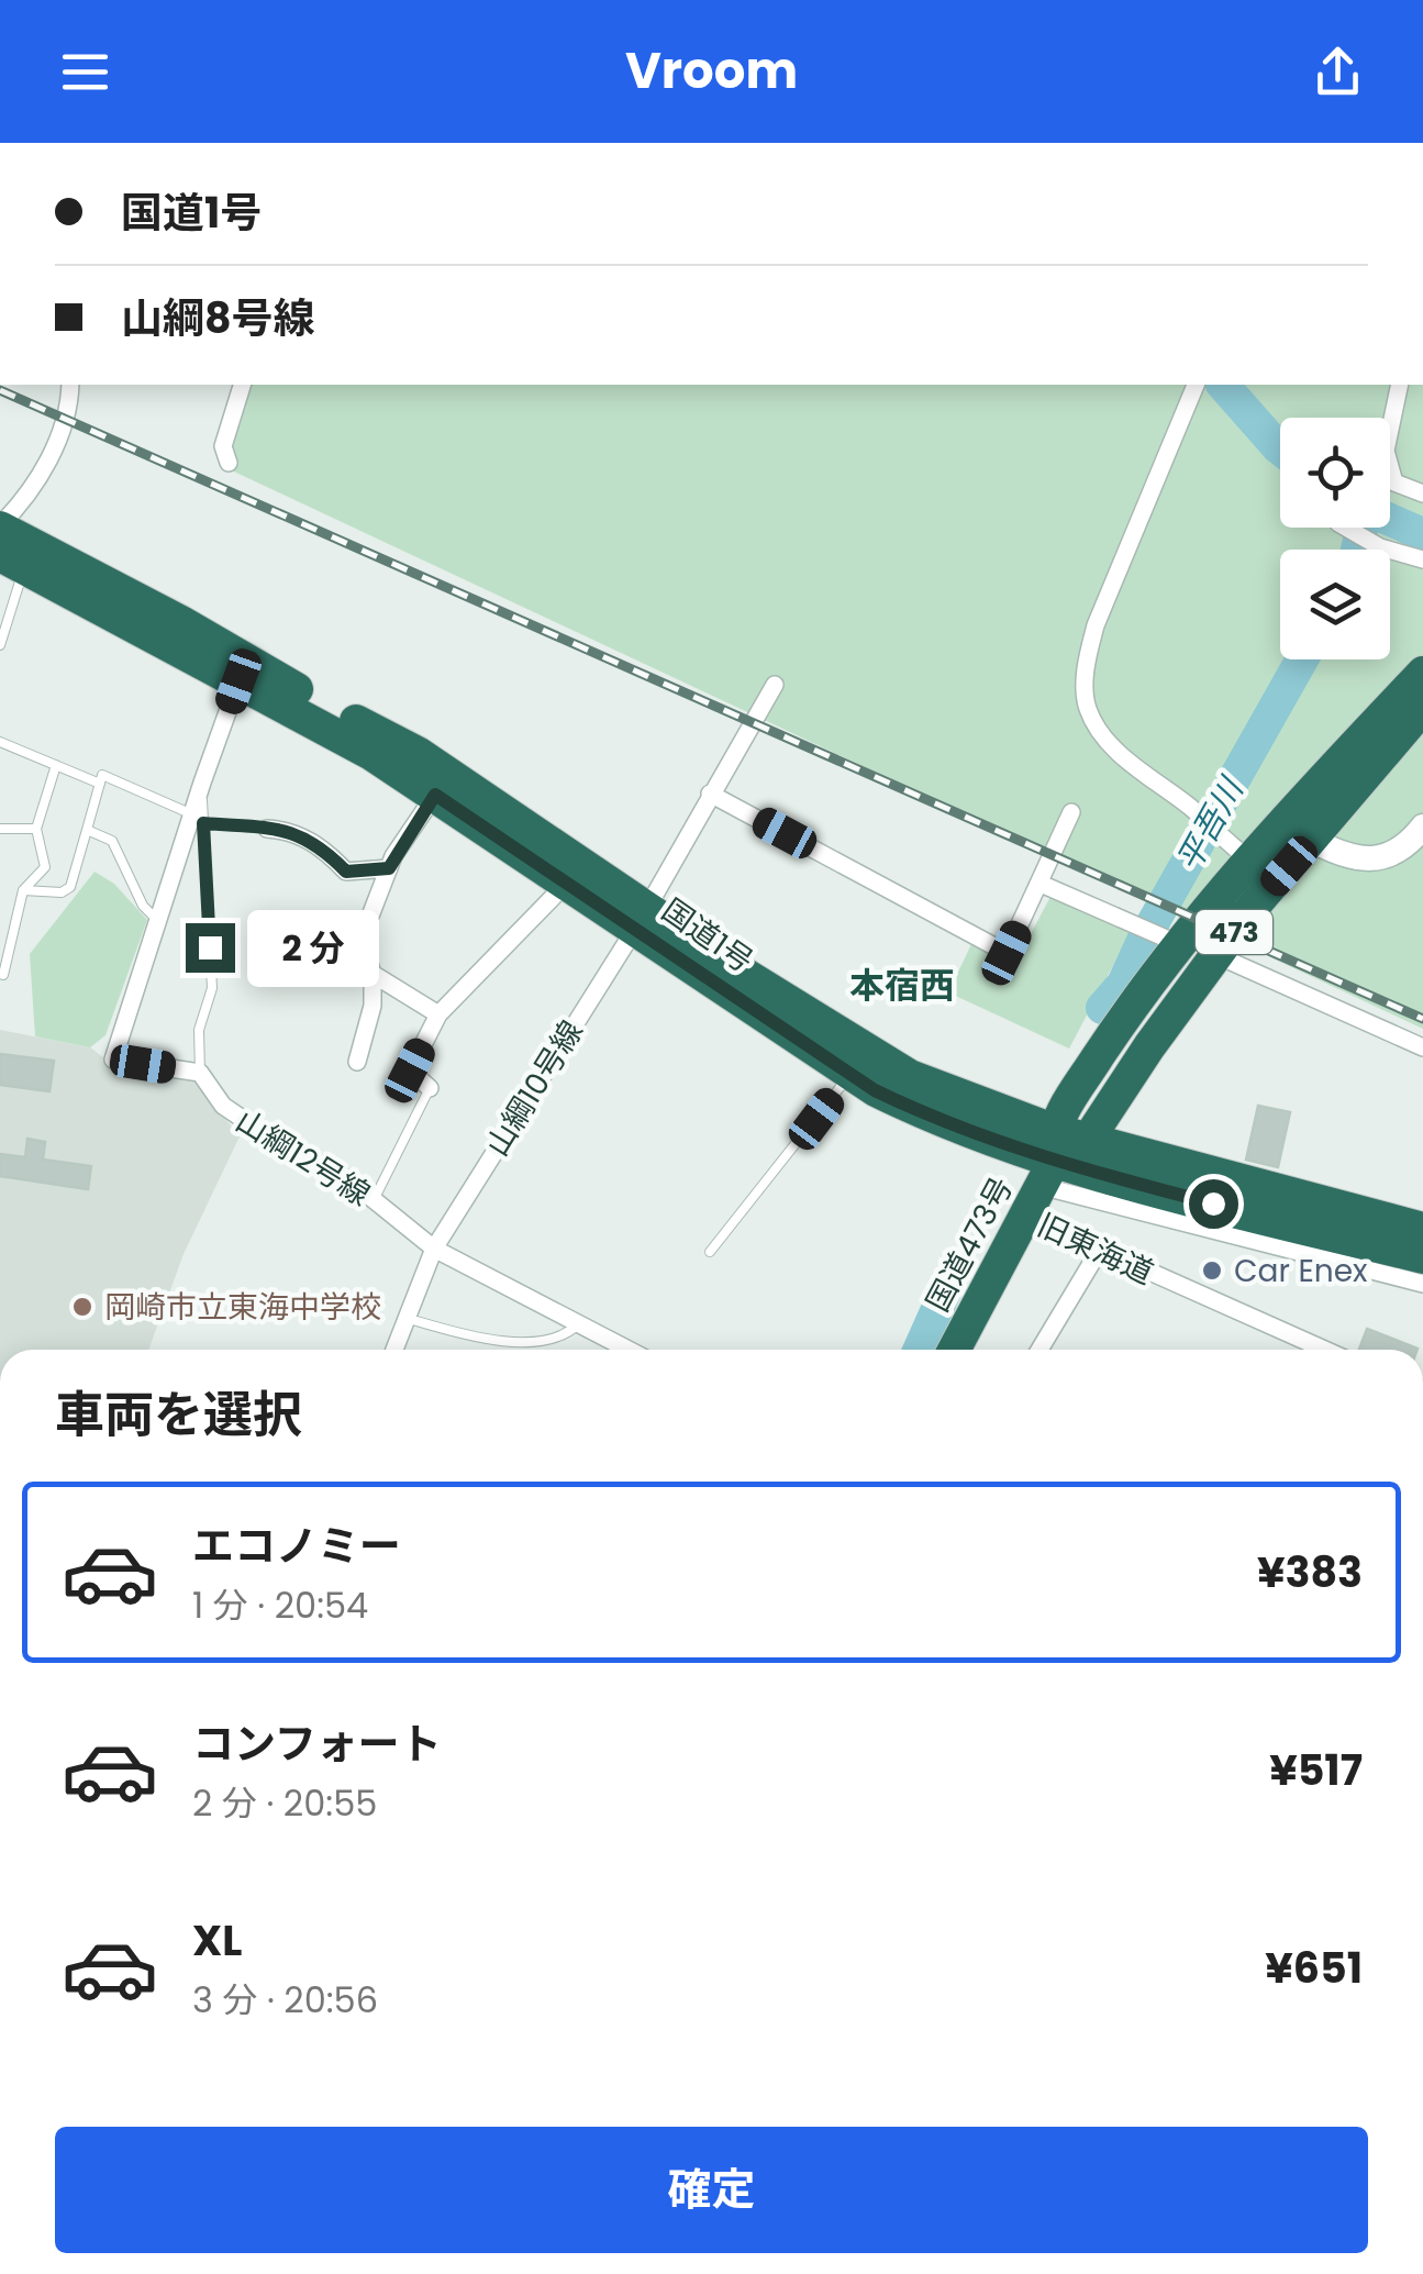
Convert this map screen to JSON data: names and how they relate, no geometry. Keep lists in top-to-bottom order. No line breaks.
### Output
{"streets":{"highway":["473","国道1号","国道473号"],"street":["山綱10号線","山綱12号線","旧東海道"]},"crossings":[["473","国道1号"],["473","国道473号"],["国道1号","山綱10号線"],["国道1号","国道473号"],["山綱10号線","山綱12号線"],["国道473号","旧東海道"]],"districts":["本宿西"],"water":["平吾川"],"places":["Car Enex","岡崎市立東海中学校"],"page":{"header":"Vroom","banner":["国道1号","山綱8号線"],"bubble":"2 分","heading":"車両を選択","list":[{"name":"エコノミー","note":"1 分 · 20:54","value":"¥383"},{"name":"コンフォート","note":"2 分 · 20:55","value":"¥517"},{"name":"XL","note":"3 分 · 20:56","value":"¥651"}],"buttons":"確定"}}
